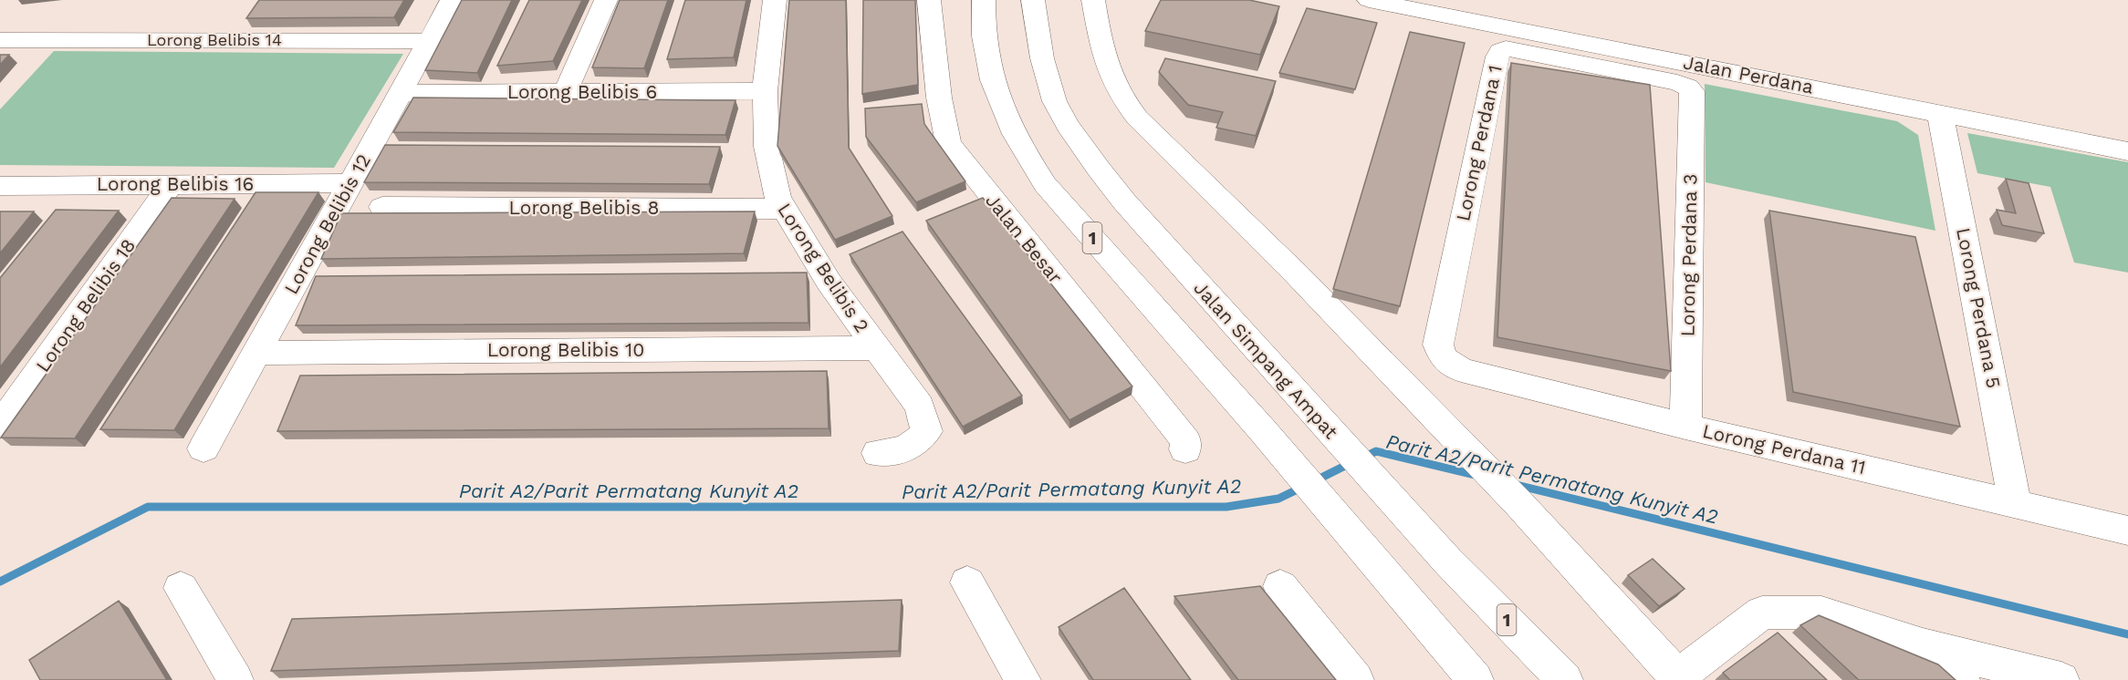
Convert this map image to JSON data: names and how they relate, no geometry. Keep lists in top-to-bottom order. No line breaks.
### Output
{"streets":{"main road":["Lorong Belibis 14","Jalan Perdana","Lorong Belibis 6","Lorong Perdana 1","Lorong Belibis 16","Lorong Belibis 8","Lorong Belibis 12","1","Jalan Besar","Lorong Perdana 3","Lorong Belibis 2","Lorong Belibis 18","Lorong Perdana 5","Lorong Belibis 10","Jalan Simpang Ampat","Lorong Perdana 11"]},"crossings":[["Lorong Belibis 14","Lorong Belibis 12"],["Jalan Perdana","Lorong Perdana 5"],["Lorong Belibis 6","Lorong Belibis 12"],["Lorong Belibis 6","Lorong Belibis 2"],["Lorong Perdana 1","Lorong Perdana 3"],["Lorong Perdana 1","Lorong Perdana 11"],["Lorong Belibis 16","Lorong Belibis 12"],["Lorong Belibis 16","Lorong Belibis 18"],["Lorong Belibis 8","Lorong Belibis 2"],["Lorong Belibis 12","Lorong Belibis 10"],["Lorong Perdana 3","Lorong Perdana 11"],["Lorong Belibis 2","Lorong Belibis 10"],["Lorong Perdana 5","Lorong Perdana 11"]],"water":["Parit A2/Parit Permatang Kunyit A2"]}
